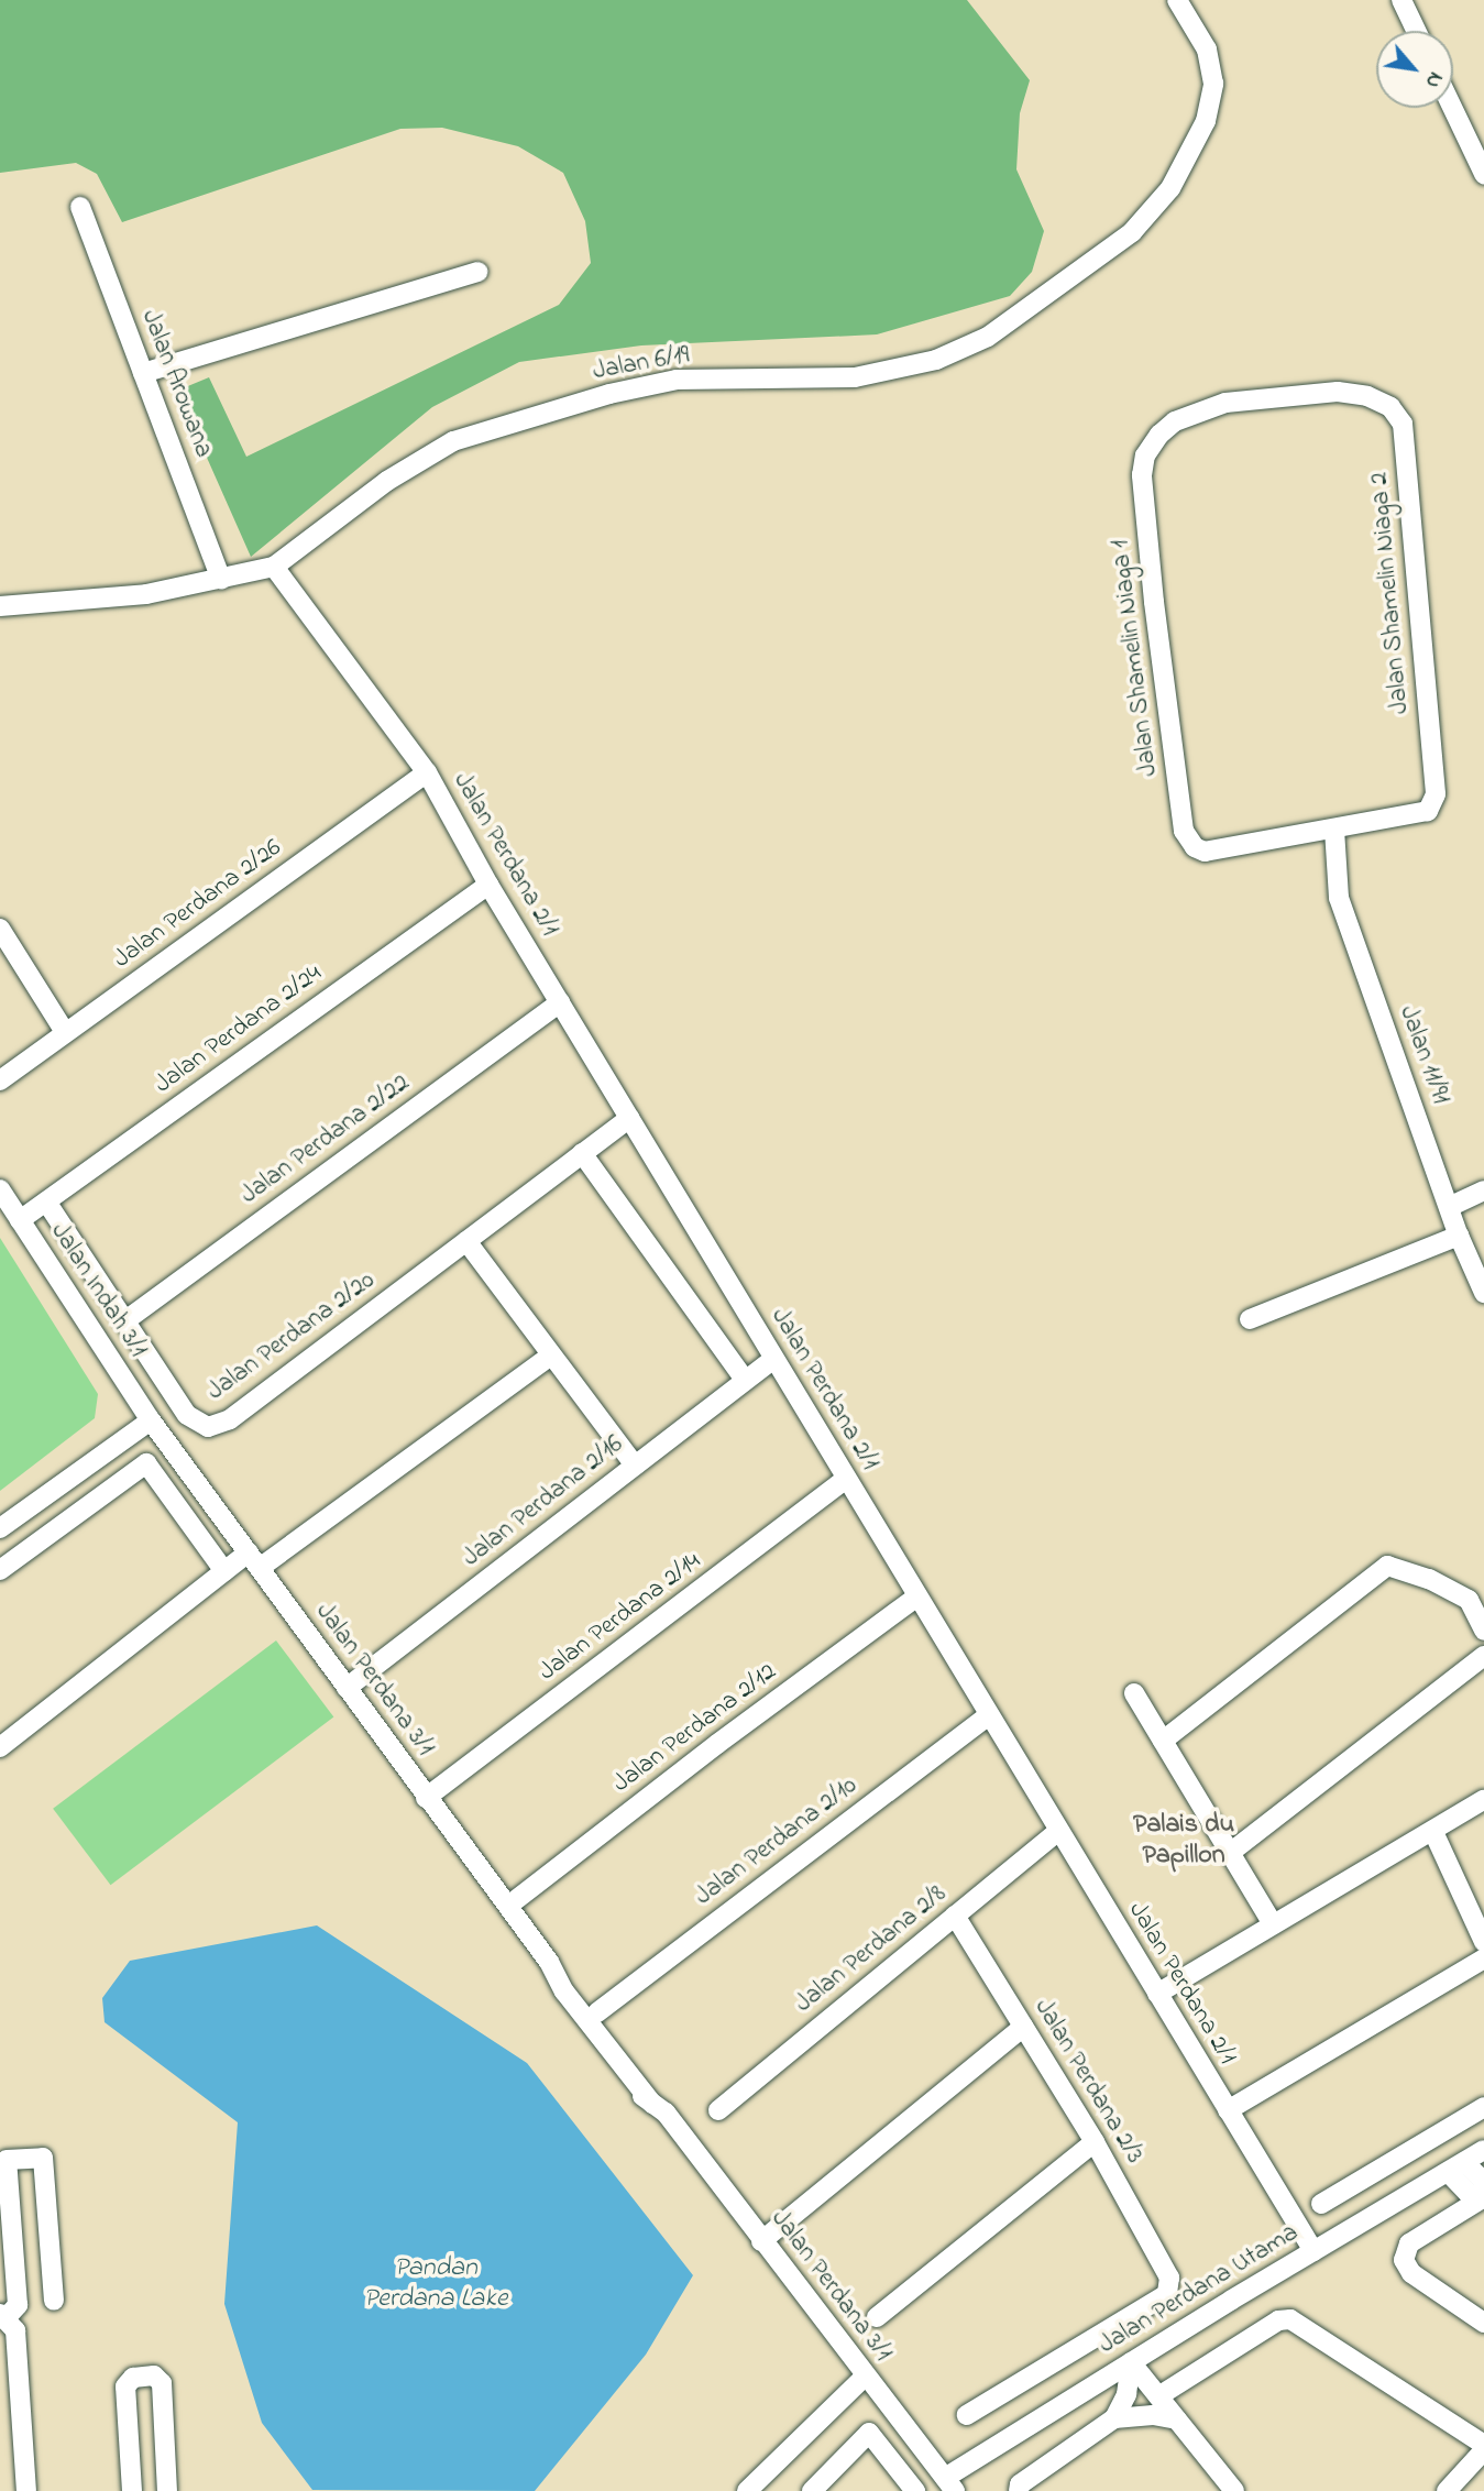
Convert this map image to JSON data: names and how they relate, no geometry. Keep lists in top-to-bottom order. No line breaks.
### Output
{"streets":{"street":["Jalan 6/19","Jalan Arowana","Jalan Shamelin Niaga 2","Jalan Shamelin Niaga 1","Jalan Perdana 2/1","Jalan Perdana 2/26","Jalan Perdana 2/24","Jalan 11/91","Jalan Perdana 2/22","Jalan Indah 3/1","Jalan Perdana 2/20","Jalan Perdana 2/16","Jalan Perdana 2/14","Jalan Perdana 3/1","Jalan Perdana 2/12","Jalan Perdana 2/10","Jalan Perdana 2/8","Jalan Perdana 2/3","Jalan Perdana Utama"]},"crossings":[["Jalan 6/19","Jalan Perdana 2/1"],["Jalan Shamelin Niaga 2","Jalan Shamelin Niaga 1"],["Jalan Shamelin Niaga 2","Jalan 11/91"],["Jalan Shamelin Niaga 1","Jalan 11/91"],["Jalan Perdana 2/1","Jalan Perdana 2/26"],["Jalan Perdana 2/1","Jalan Perdana 2/24"],["Jalan Perdana 2/1","Jalan Perdana 2/22"],["Jalan Perdana 2/1","Jalan Perdana 2/20"],["Jalan Perdana 2/1","Jalan Perdana 2/16"],["Jalan Perdana 2/1","Jalan Perdana 2/14"],["Jalan Perdana 2/1","Jalan Perdana 2/12"],["Jalan Perdana 2/1","Jalan Perdana 2/10"],["Jalan Perdana 2/1","Jalan Perdana 2/8"],["Jalan Perdana 2/1","Jalan Perdana Utama"],["Jalan Perdana 2/24","Jalan Indah 3/1"],["Jalan Perdana 2/24","Jalan Perdana 2/20"],["Jalan Perdana 2/22","Jalan Perdana 2/20"],["Jalan Indah 3/1","Jalan Perdana 3/1"],["Jalan Perdana 2/16","Jalan Perdana 3/1"],["Jalan Perdana 2/14","Jalan Perdana 3/1"],["Jalan Perdana 3/1","Jalan Perdana 2/12"],["Jalan Perdana 3/1","Jalan Perdana 2/10"],["Jalan Perdana 3/1","Jalan Perdana Utama"],["Jalan Perdana 2/8","Jalan Perdana 2/3"]],"districts":["Palais du Papillon"],"water":["Pandan Perdana Lake"],"north":"bottom right"}
